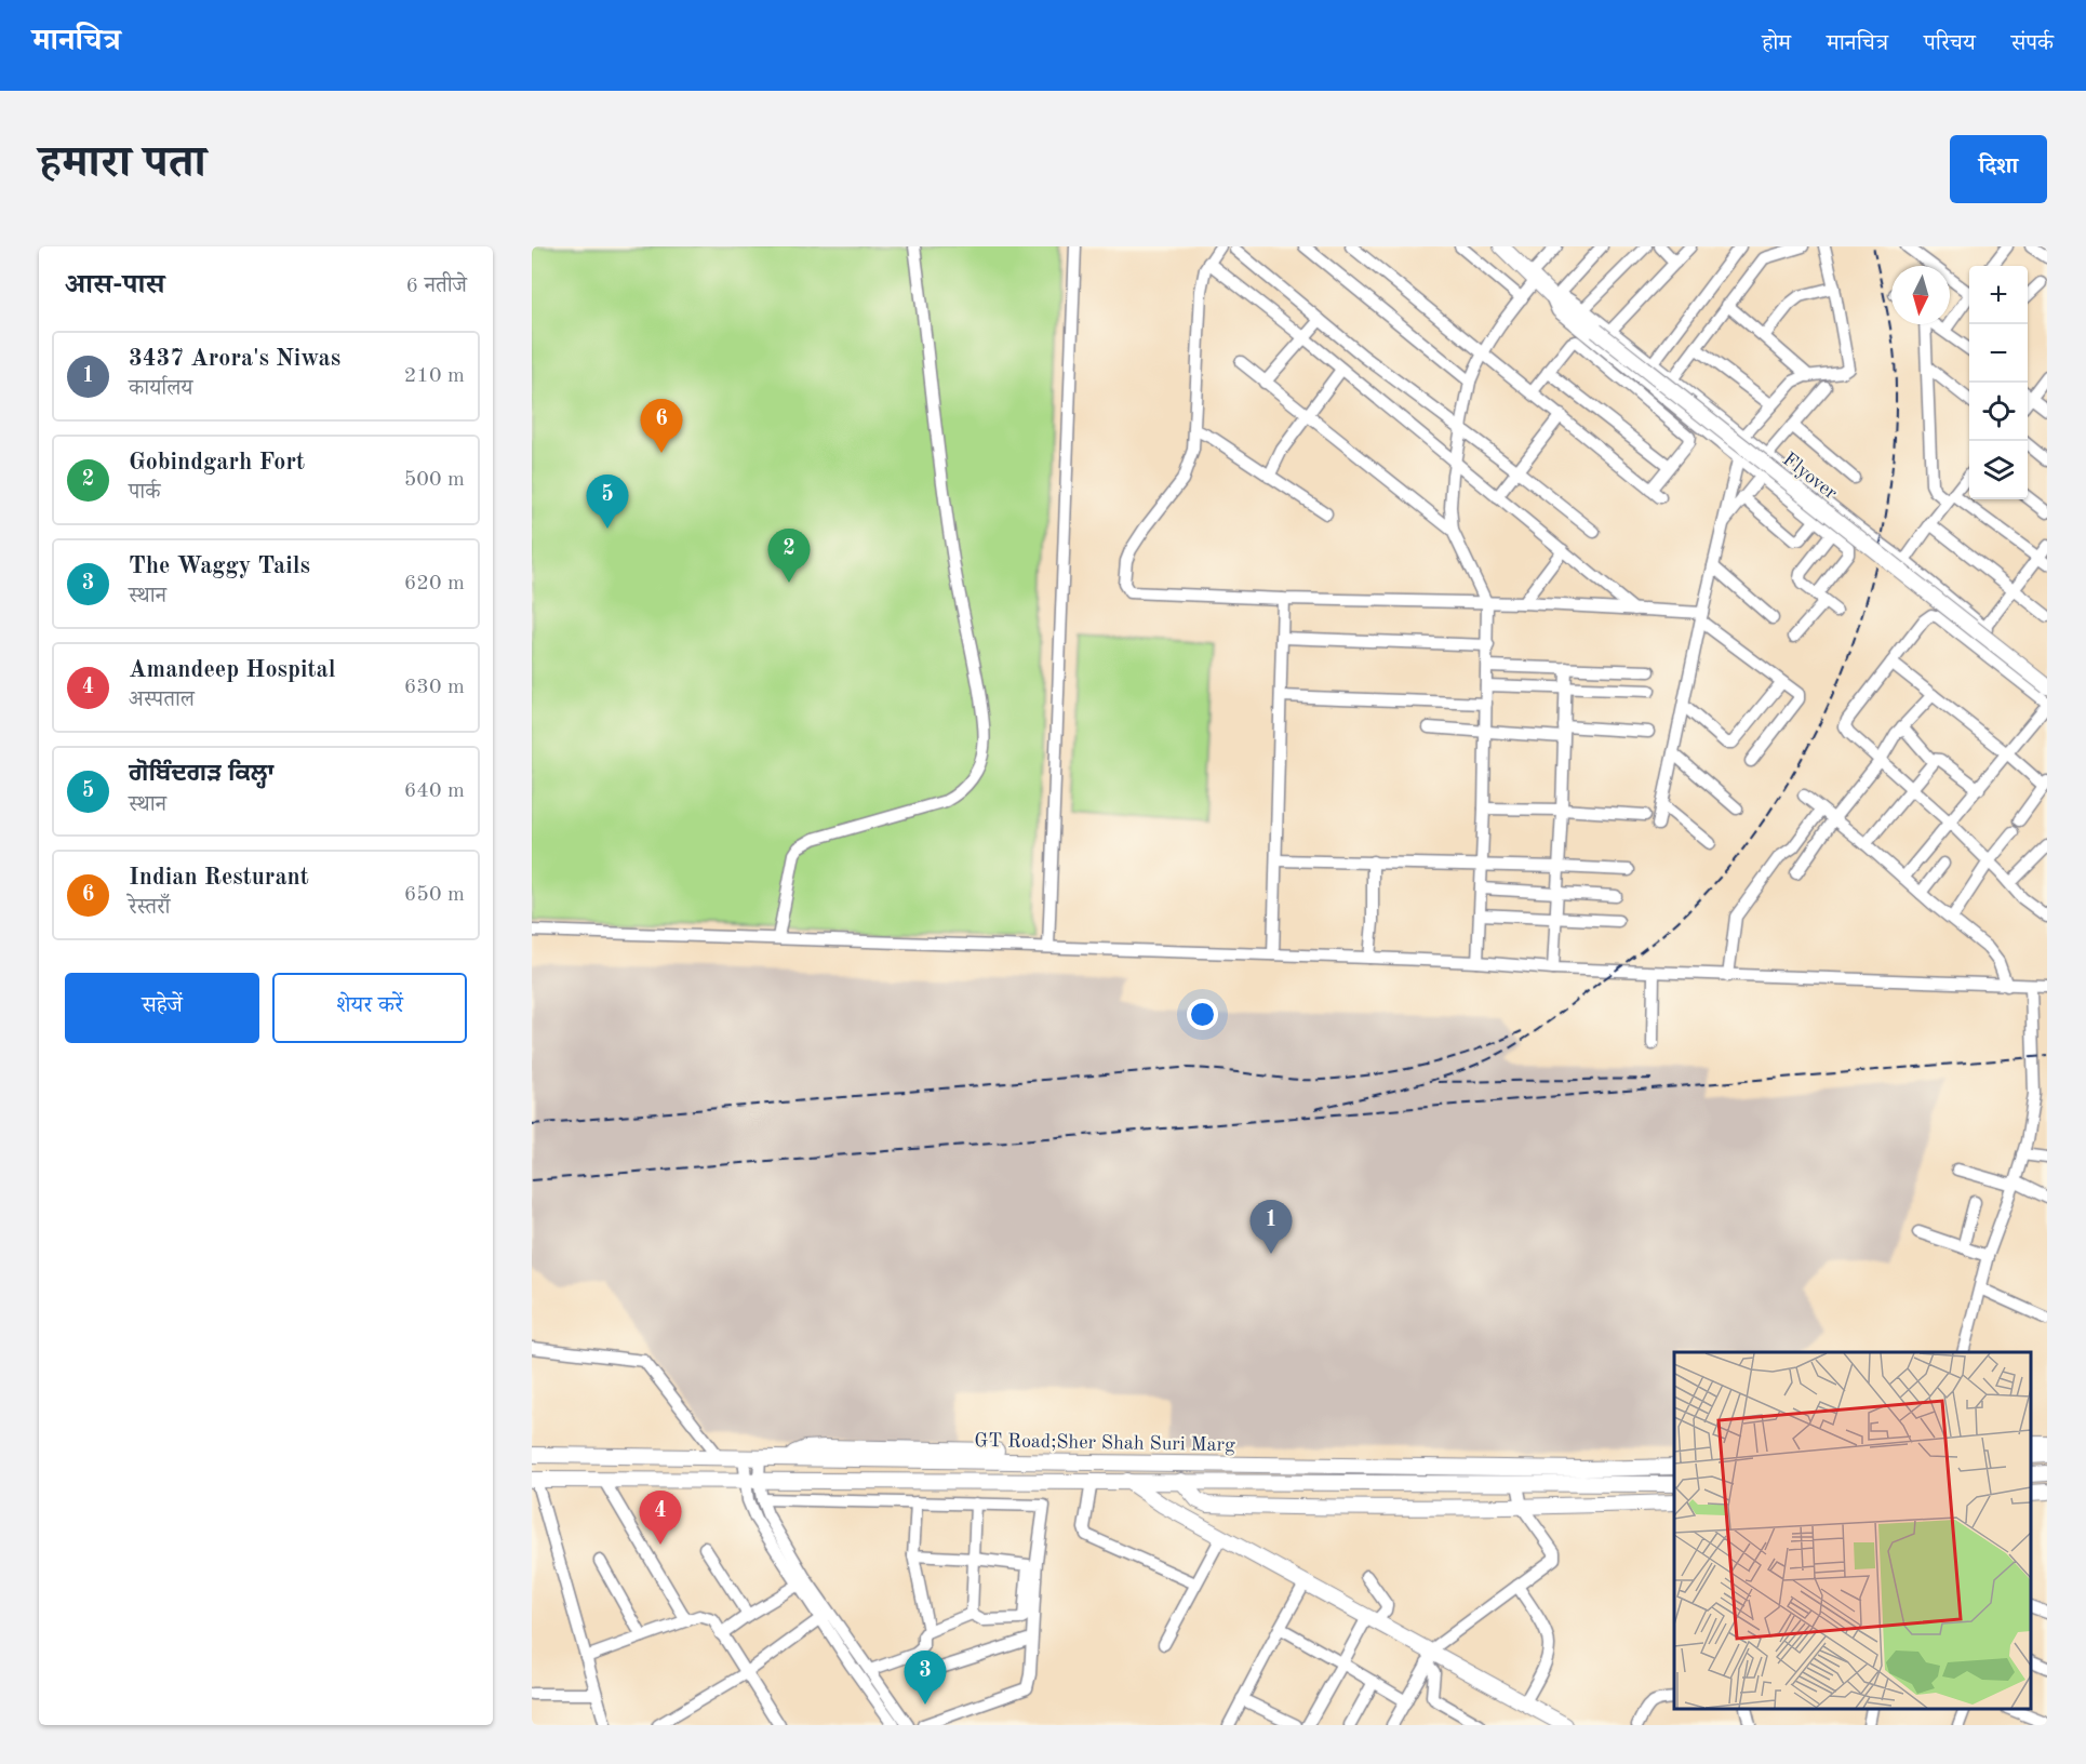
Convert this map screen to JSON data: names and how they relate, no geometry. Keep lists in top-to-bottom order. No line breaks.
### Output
{"streets":{"main road":["Flyover","GT Road;Sher Shah Suri Marg"]},"north":"bottom","page":{"header":"मानचित्र","nav":["होम","मानचित्र","परिचय","संपर्क"],"title":"हमारा पता","buttons":["दिशा",["सहेजें","शेयर करें"]],"heading":["आस-पास","6 नतीजे"],"map_buttons":["+","−"],"list":[{"mark":"1","name":"3437 Arora's Niwas","note":"कार्यालय","value":"210 m"},{"mark":"2","name":"Gobindgarh Fort","note":"पार्क","value":"500 m"},{"mark":"3","name":"The Waggy Tails","note":"स्थान","value":"620 m"},{"mark":"4","name":"Amandeep Hospital","note":"अस्पताल","value":"630 m"},{"mark":"5","name":"ਗੋਬਿੰਦਗੜ ਕਿਲ੍ਹਾ","note":"स्थान","value":"640 m"},{"mark":"6","name":"Indian Resturant","note":"रेस्तराँ","value":"650 m"}],"pins":["6","5","2","1","4","3"]}}
